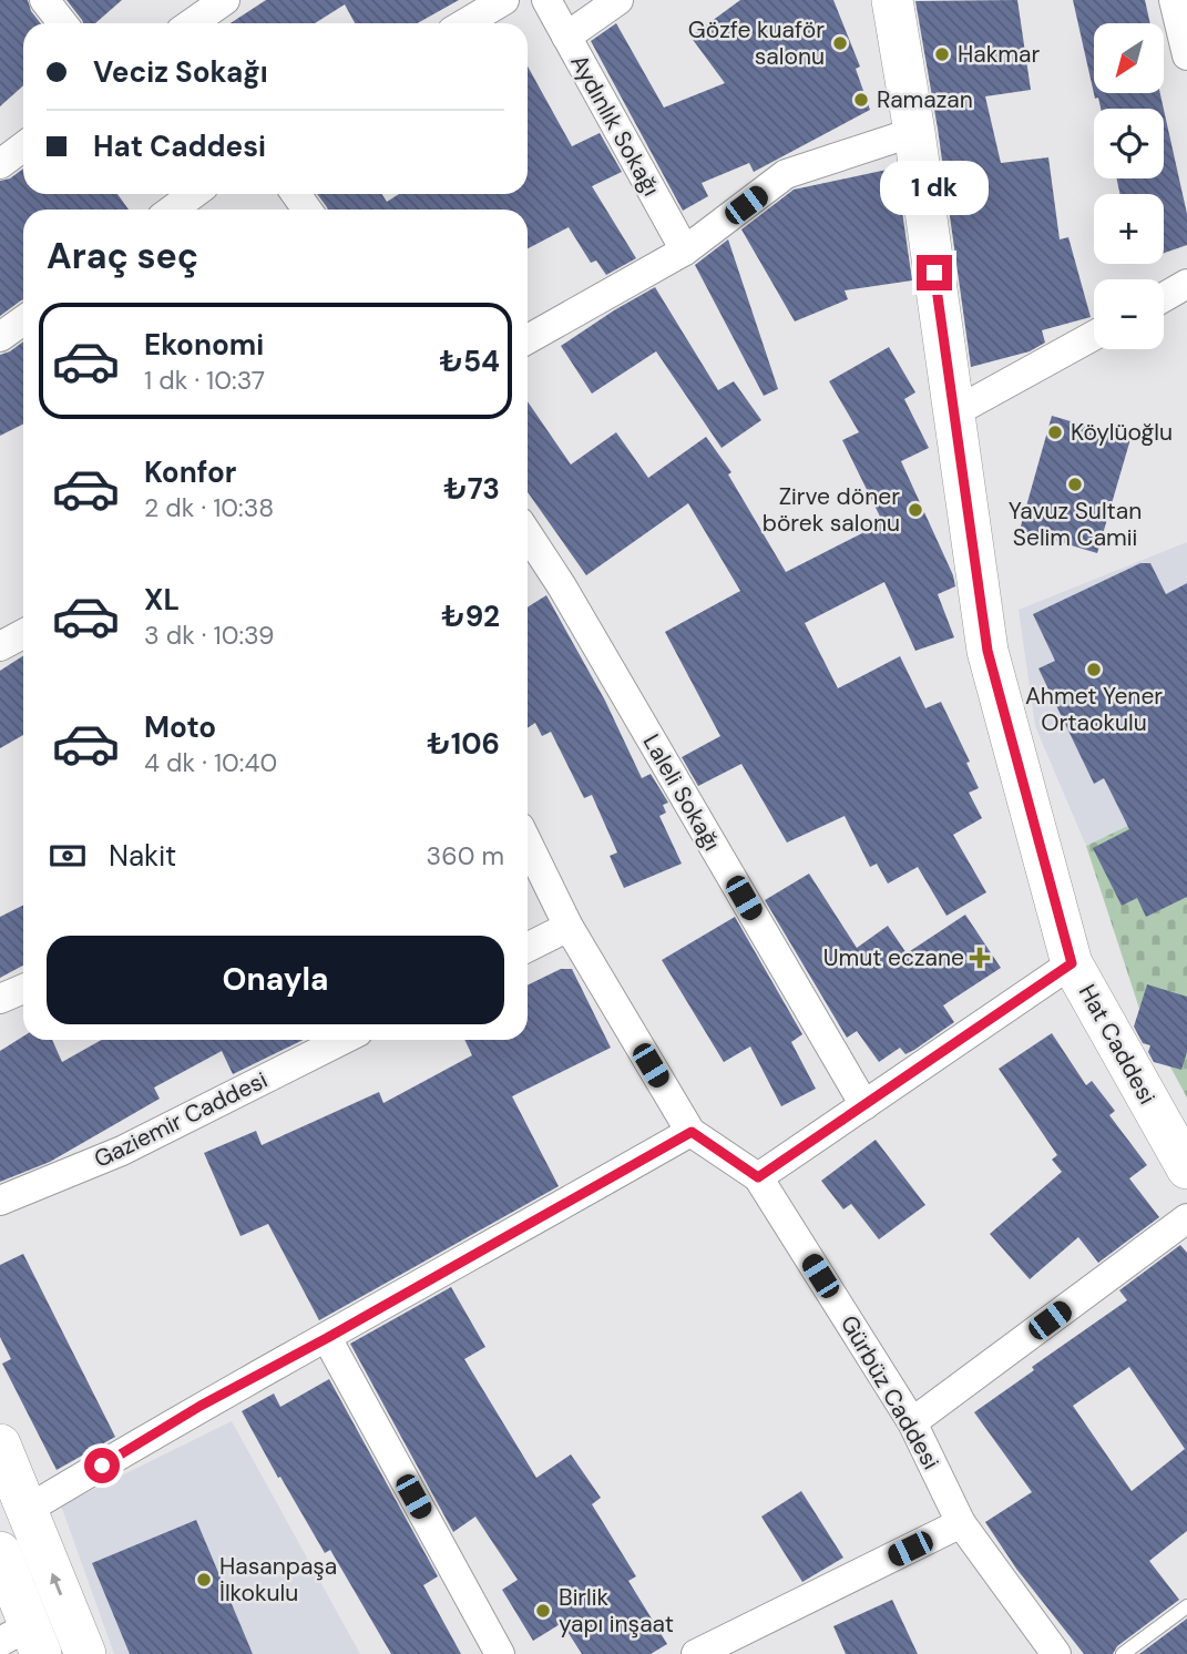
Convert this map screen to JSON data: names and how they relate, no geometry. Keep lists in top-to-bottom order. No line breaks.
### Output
{"streets":{"street":["Aydınlık Sokağı","Laleli Sokağı","Hat Caddesi","Gaziemir Caddesi","Gürbüz Caddesi"]},"places":{"other":["Gözfe kuaför salonu","Hakmar","Ramazan","Köylüoğlu","Yavuz Sultan Selim Camii","Zirve döner börek salonu","Ahmet Yener Ortaokulu","Hasanpaşa İlkokulu","Birlik yapı inşaat"],"health":["Umut eczane"]},"north":"bottom left","page":{"map_buttons":["+","−"],"banner":["Veciz Sokağı","Hat Caddesi"],"bubble":"1 dk","heading":"Araç seç","list":[{"name":"Ekonomi","note":"1 dk · 10:37","value":"₺54"},{"name":"Konfor","note":"2 dk · 10:38","value":"₺73"},{"name":"XL","note":"3 dk · 10:39","value":"₺92"},{"name":"Moto","note":"4 dk · 10:40","value":"₺106"}],"pay":["Nakit","360 m"],"buttons":"Onayla"}}
